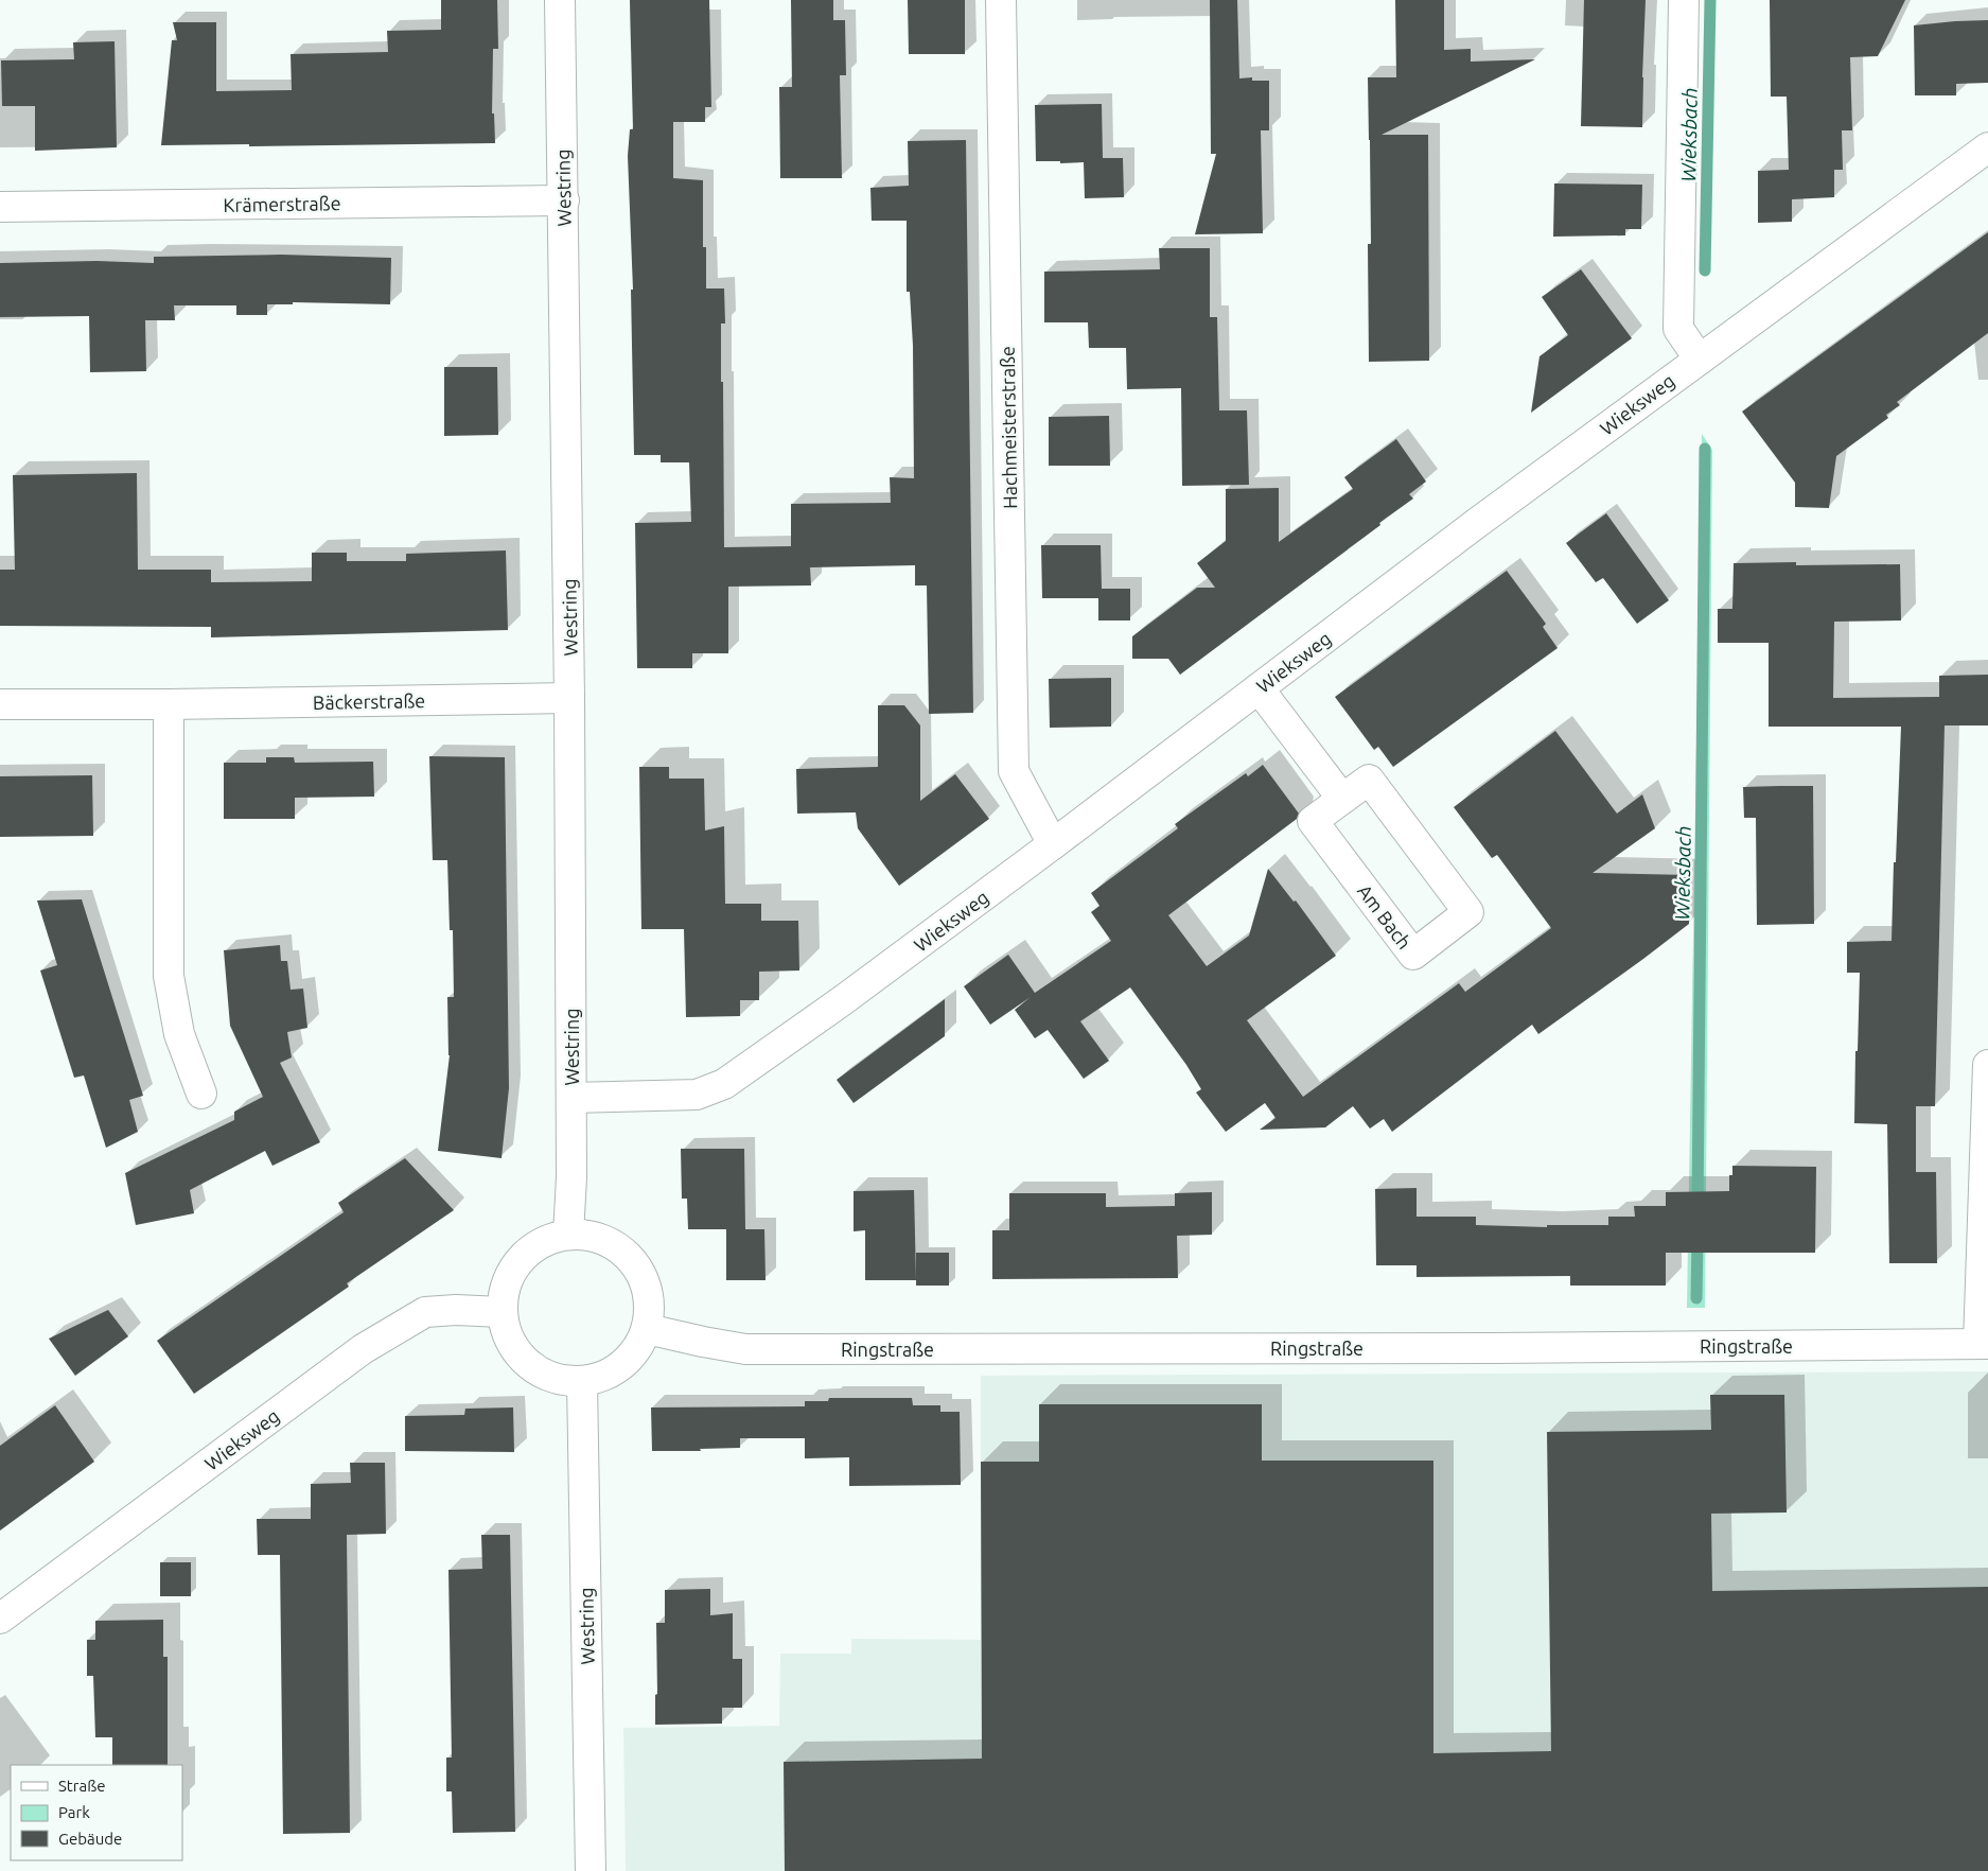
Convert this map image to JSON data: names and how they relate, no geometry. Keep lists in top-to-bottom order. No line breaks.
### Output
{"streets":{"street":["Westring","Krämerstraße","Wieksweg","Hachmeisterstraße","Bäckerstraße","Am Bach","Ringstraße"]},"crossings":[["Westring","Krämerstraße"],["Westring","Wieksweg"],["Westring","Bäckerstraße"],["Westring","Ringstraße"],["Wieksweg","Hachmeisterstraße"],["Wieksweg","Ringstraße"]],"water":["Wieksbach"],"legend":["Straße","Park","Gebäude"]}
